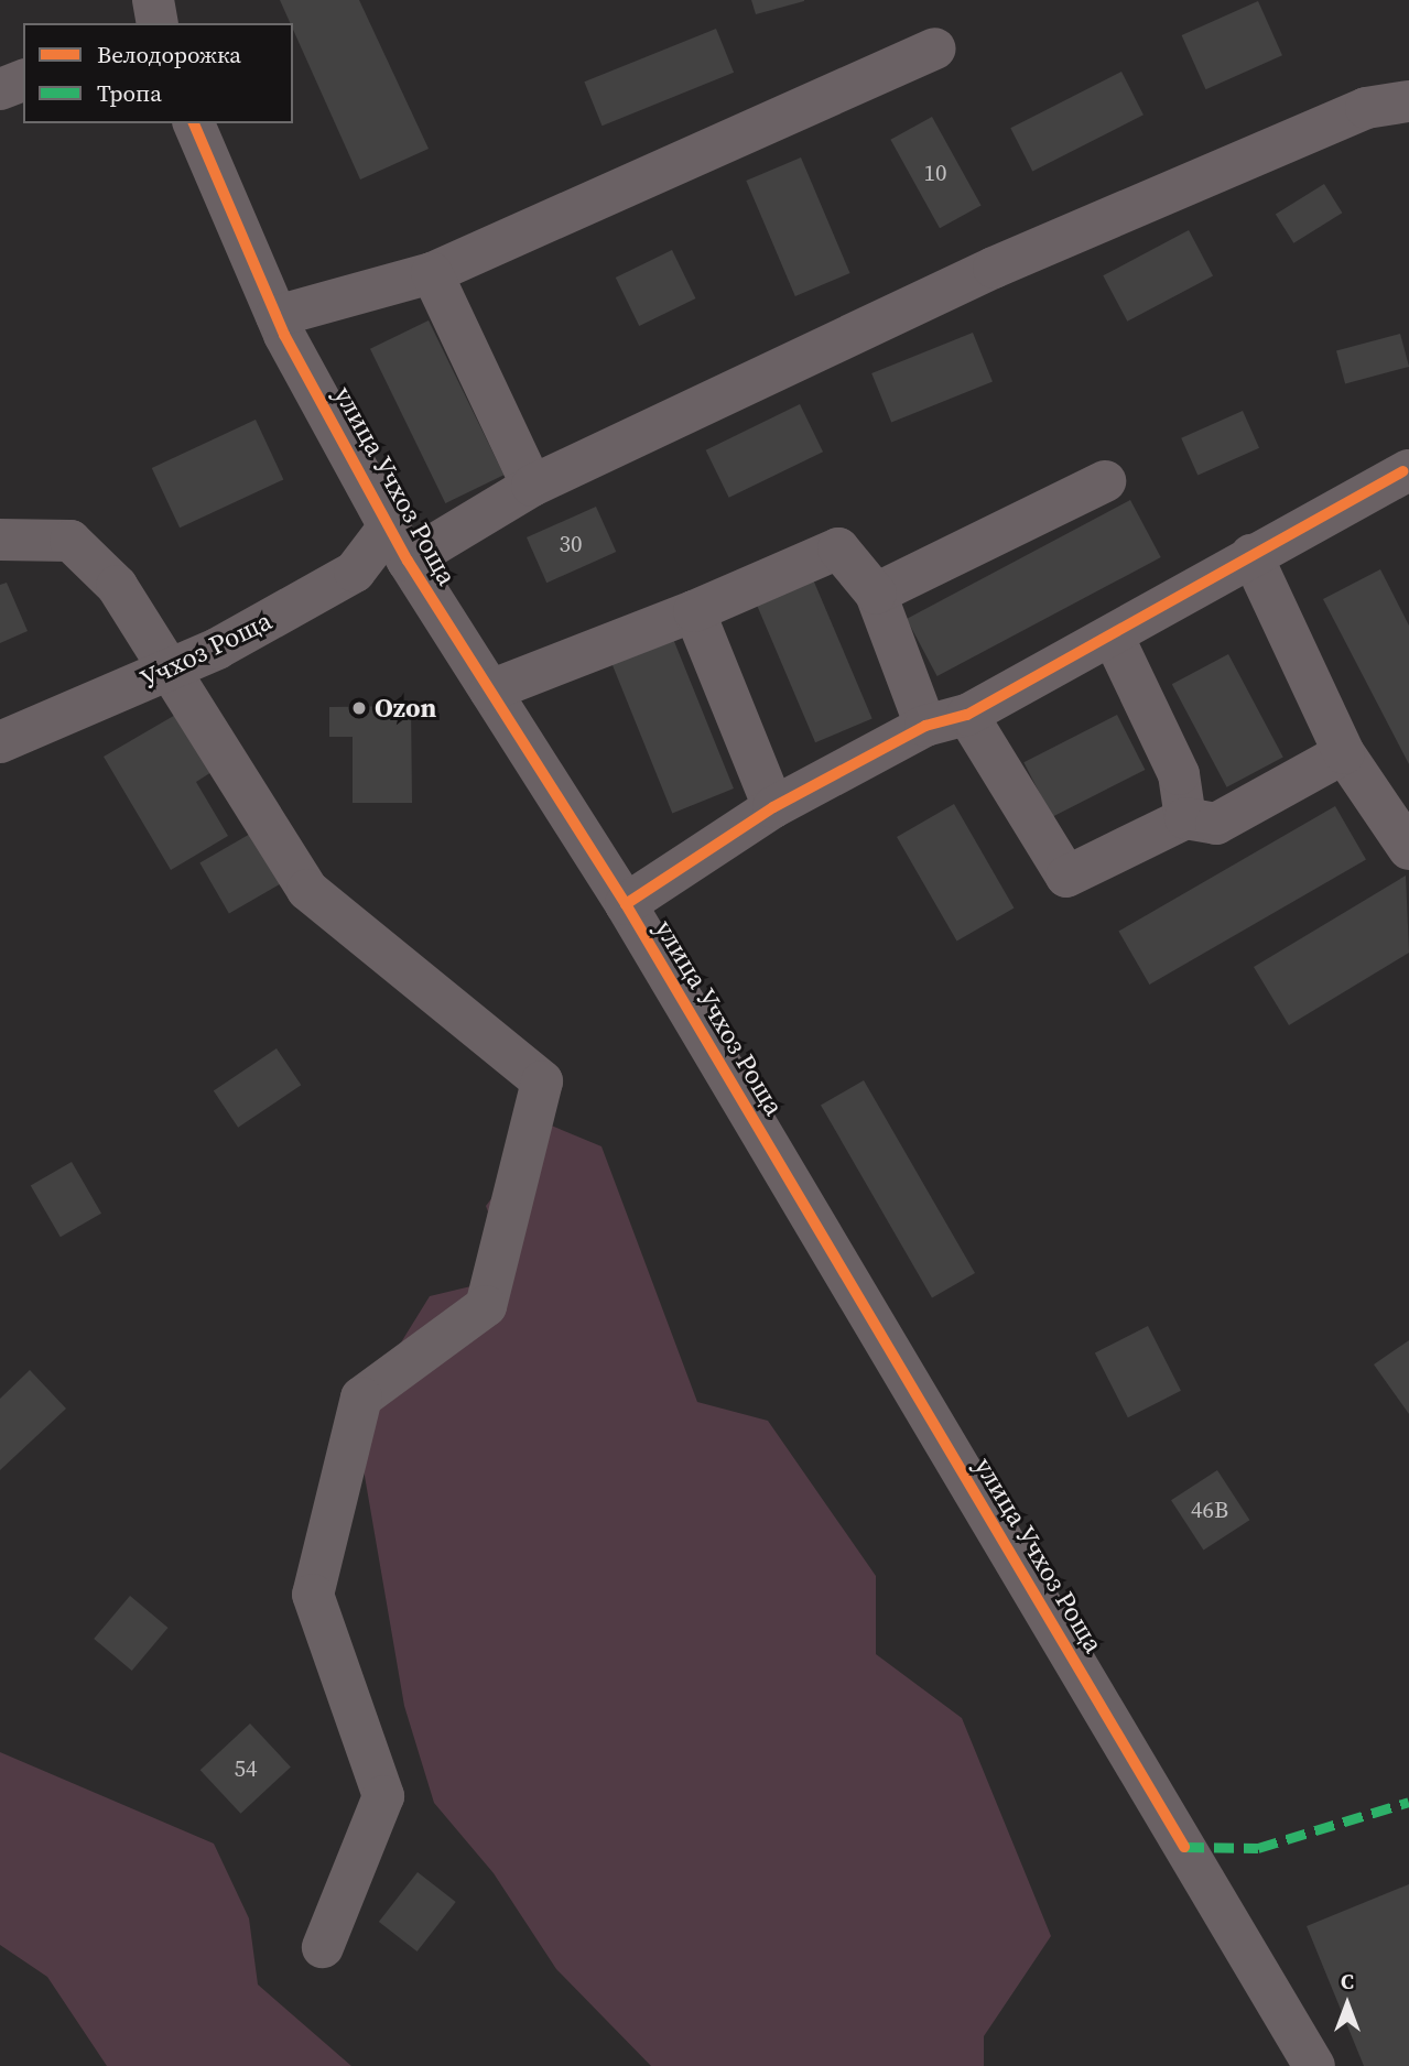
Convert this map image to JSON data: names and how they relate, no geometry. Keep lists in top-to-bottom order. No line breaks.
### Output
{"streets":{"street":["улица Учхоз Роща","Учхоз Роща"]},"crossings":[["улица Учхоз Роща","Учхоз Роща"]],"places":["Ozon"],"house_numbers":["10","30","46В","54"],"legend":["Велодорожка","Тропа"],"north":"top"}
